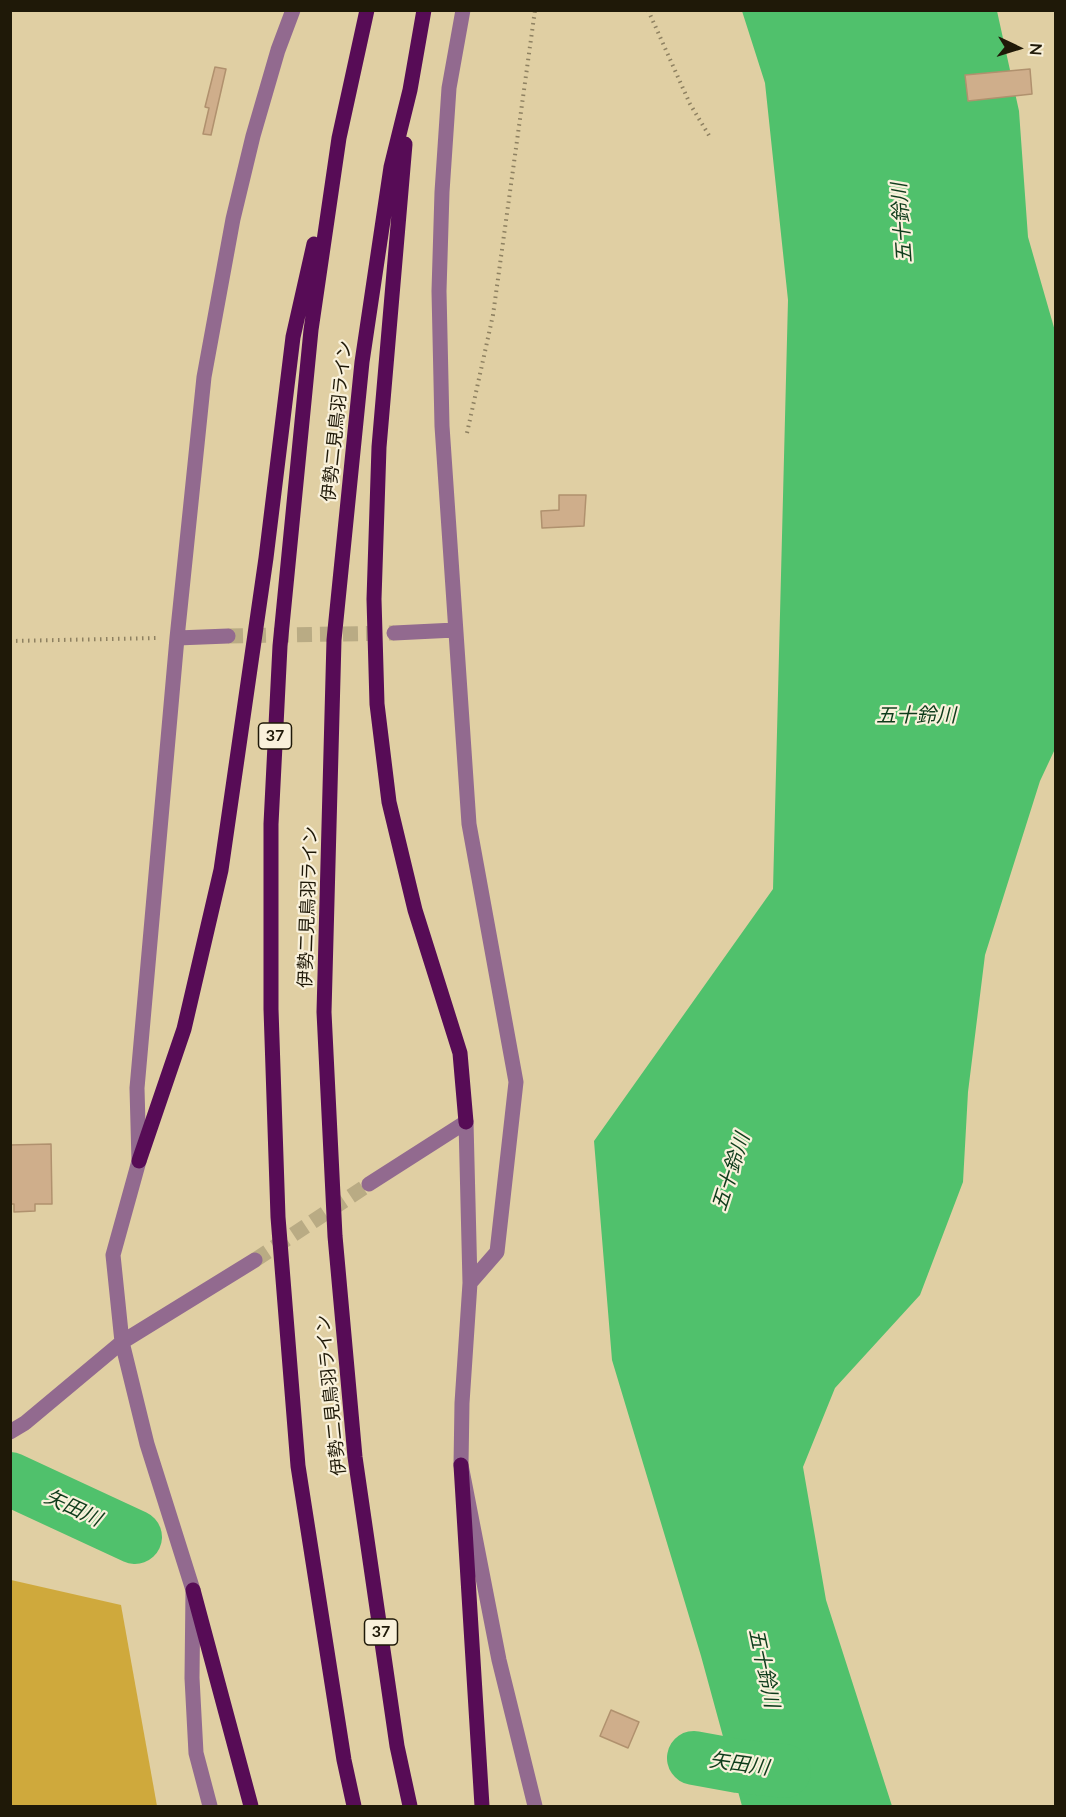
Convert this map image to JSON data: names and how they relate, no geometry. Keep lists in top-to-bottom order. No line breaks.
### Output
{"streets":{"main road":["伊勢二見鳥羽ライン","37"]},"water":["五十鈴川","矢田川"],"north":"right"}
